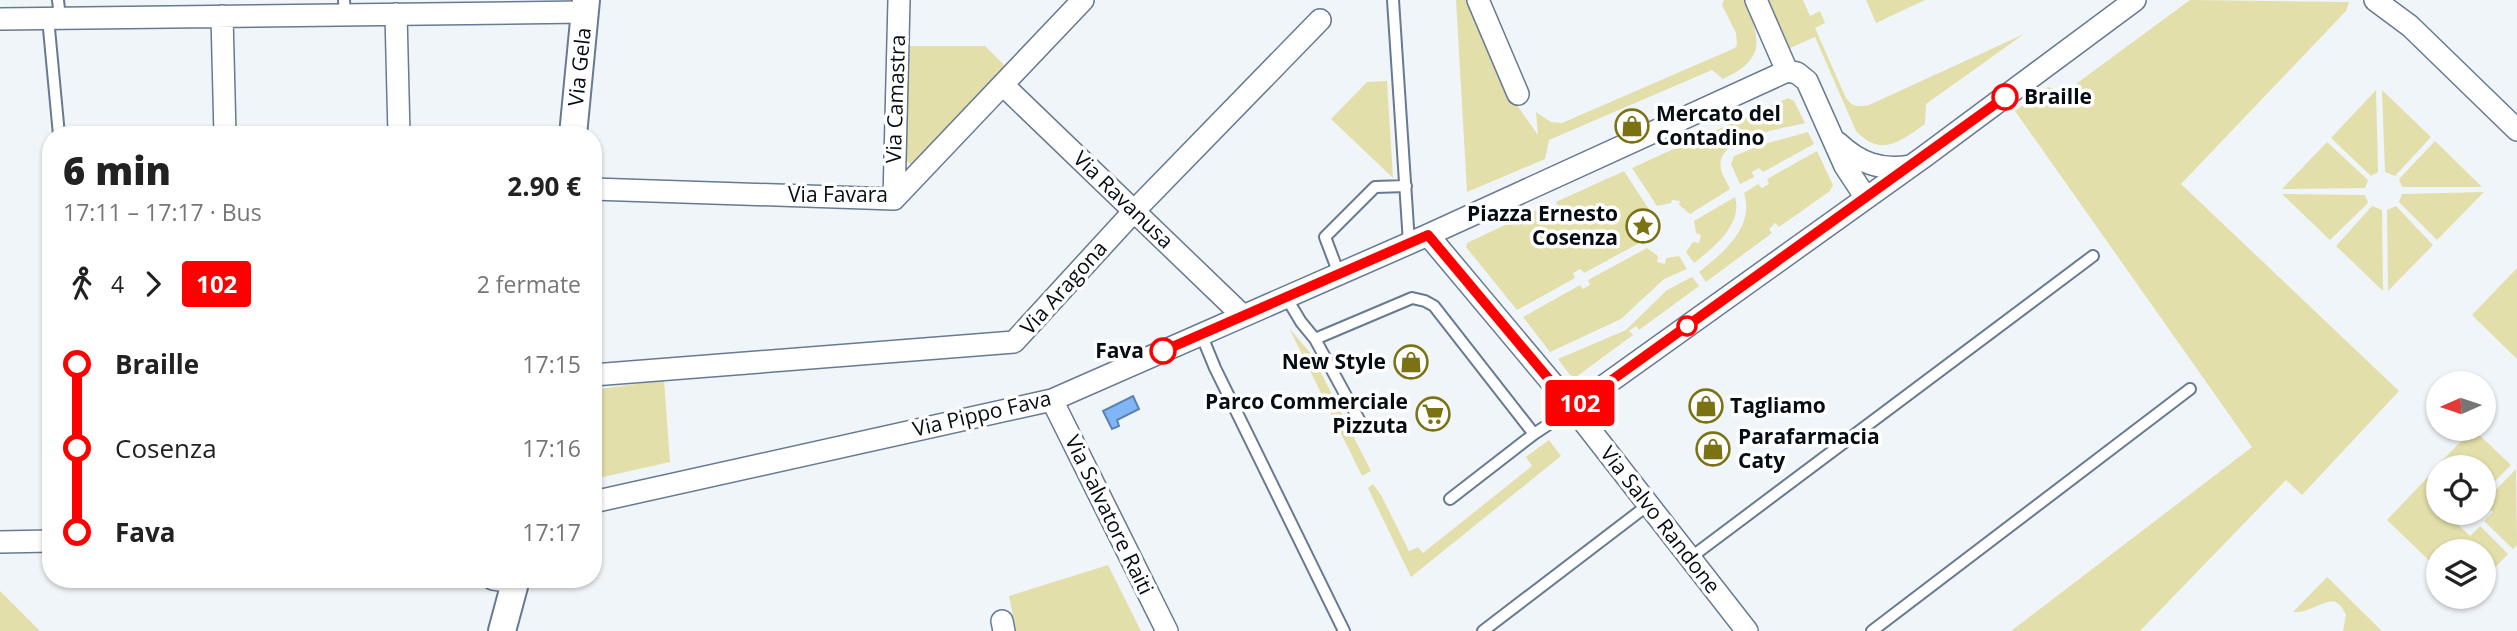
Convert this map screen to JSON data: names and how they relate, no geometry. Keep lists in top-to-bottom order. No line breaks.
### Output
{"streets":{"street":["Via Gela","Via Camastra","Via Favara","Via Ravanusa","Via Aragona","Via Pippo Fava","Via Salvatore Raiti","Via Salvo Randone"]},"crossings":[["Via Camastra","Via Favara"],["Via Favara","Via Ravanusa"],["Via Ravanusa","Via Aragona"],["Via Ravanusa","Via Pippo Fava"],["Via Pippo Fava","Via Salvatore Raiti"],["Via Pippo Fava","Via Salvo Randone"]],"places":{"other":["Braille","Fava"],"shop":["Mercato del Contadino","New Style","Tagliamo","Parafarmacia Caty"],"place":["Piazza Ernesto Cosenza"],"supermarket":["Parco Commerciale Pizzuta"]},"lines":["bus line 102"],"north":"left","page":{"on_map":"102","heading":["6 min","17:11 – 17:17 · Bus","2.90 €"],"legs":["4","102","2 fermate"],"list":[{"name":"Braille","value":"17:15"},{"name":"Cosenza","value":"17:16"},{"name":"Fava","value":"17:17"}]}}
